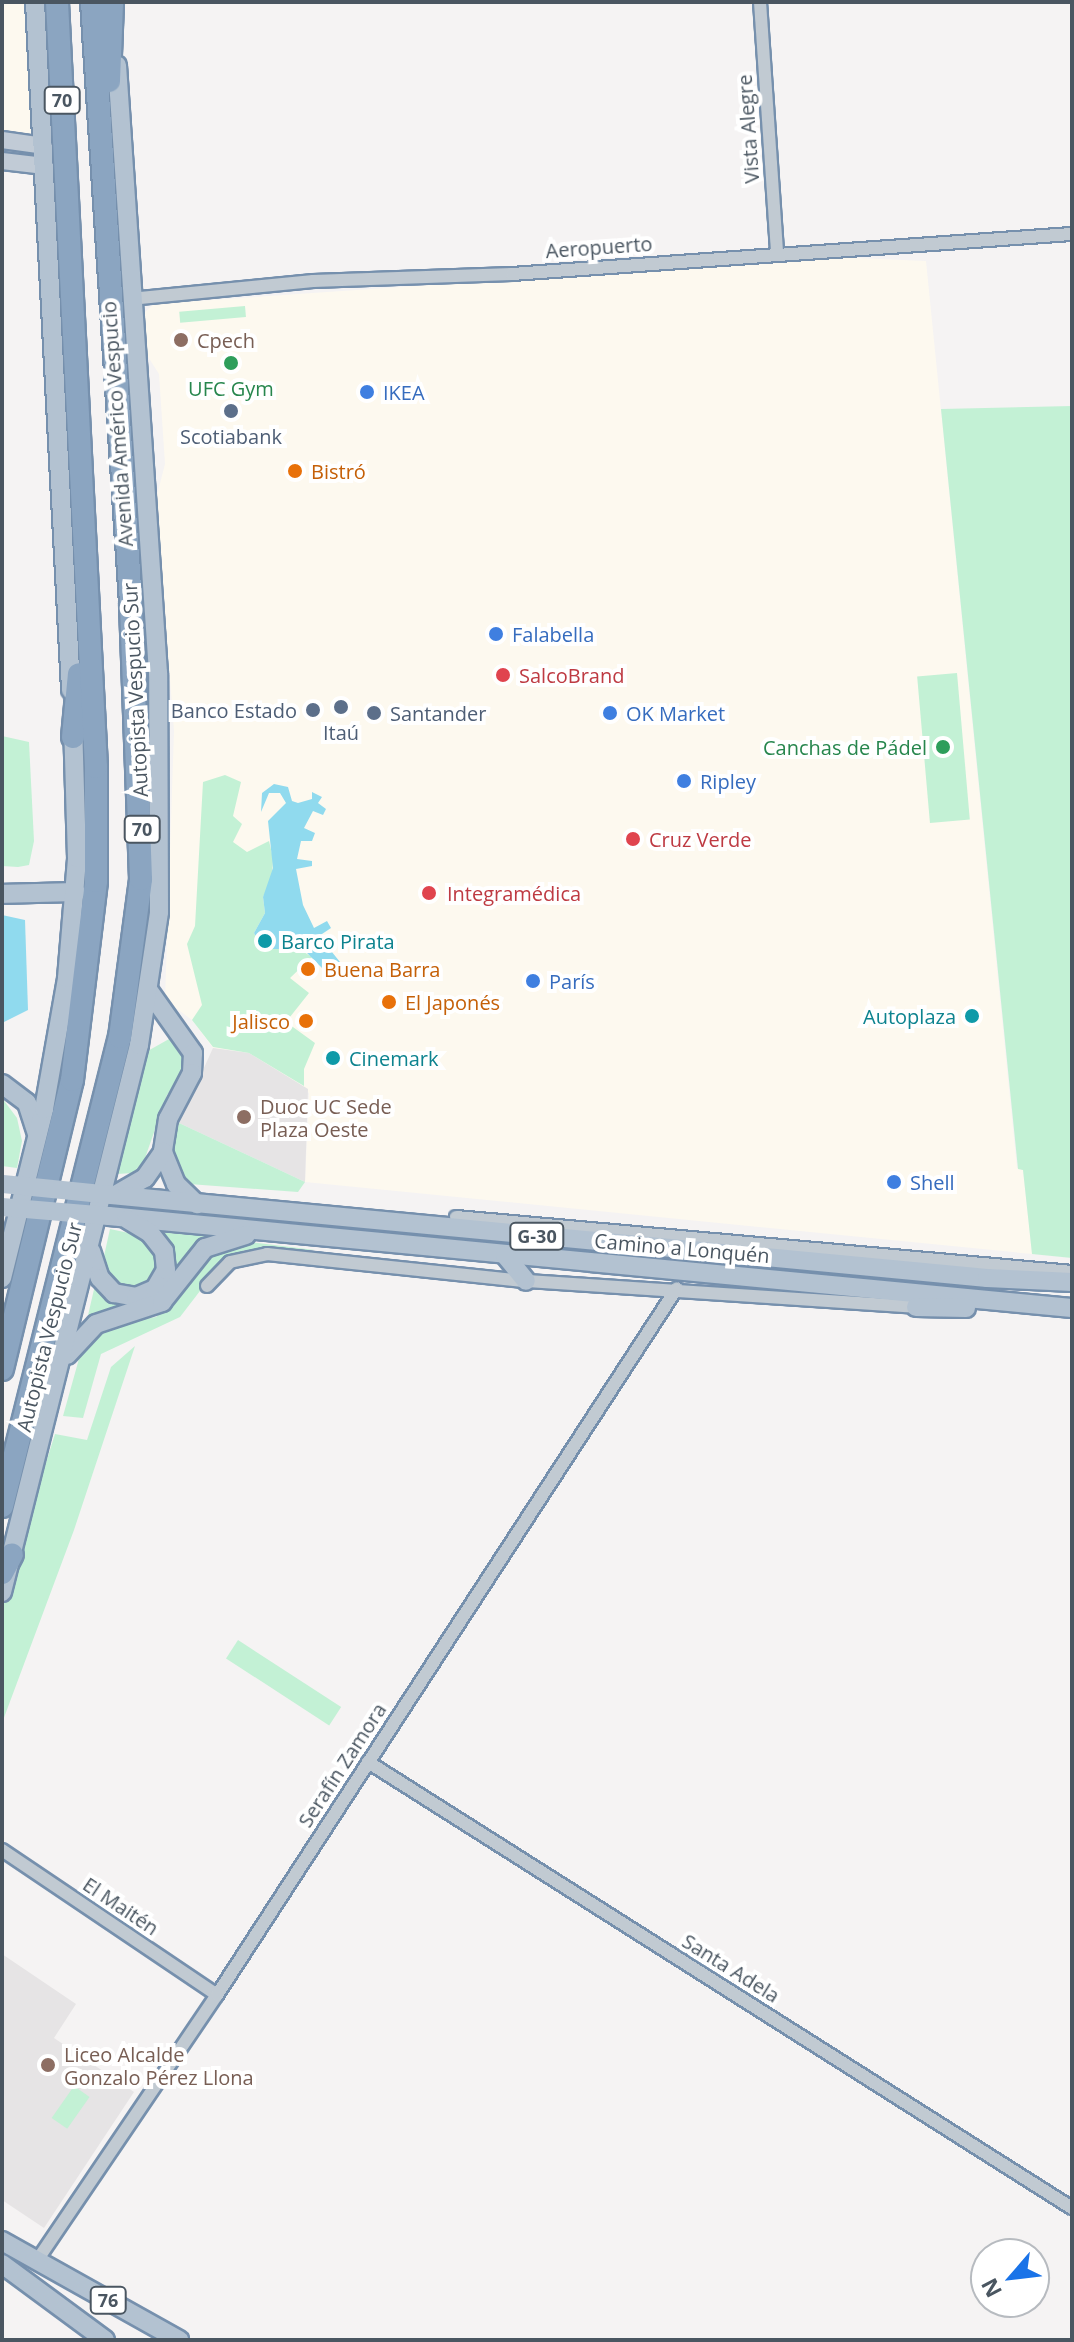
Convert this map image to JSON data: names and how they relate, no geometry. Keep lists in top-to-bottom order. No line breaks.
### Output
{"streets":{"highway":["70","Autopista Vespucio Sur"],"main road":["Avenida Américo Vespucio","G-30","Camino a Lonquén","76"],"street":["Vista Alegre","Aeropuerto","Serafín Zamora","El Maitén","Santa Adela"]},"crossings":[["Vista Alegre","Aeropuerto"],["Aeropuerto","Avenida Américo Vespucio"],["Camino a Lonquén","Serafín Zamora"],["Serafín Zamora","El Maitén"],["Serafín Zamora","Santa Adela"],["Serafín Zamora","76"]],"places":["Cpech","UFC Gym","IKEA","Scotiabank","Bistró","Falabella","SalcoBrand","Itaú","Banco Estado","Santander","OK Market","Canchas de Pádel","Ripley","Cruz Verde","Integramédica","Barco Pirata","Buena Barra","París","El Japonés","Autoplaza","Jalisco","Cinemark","Duoc UC Sede Plaza Oeste","Shell","Liceo Alcalde Gonzalo Pérez Llona"],"north":"bottom left"}
